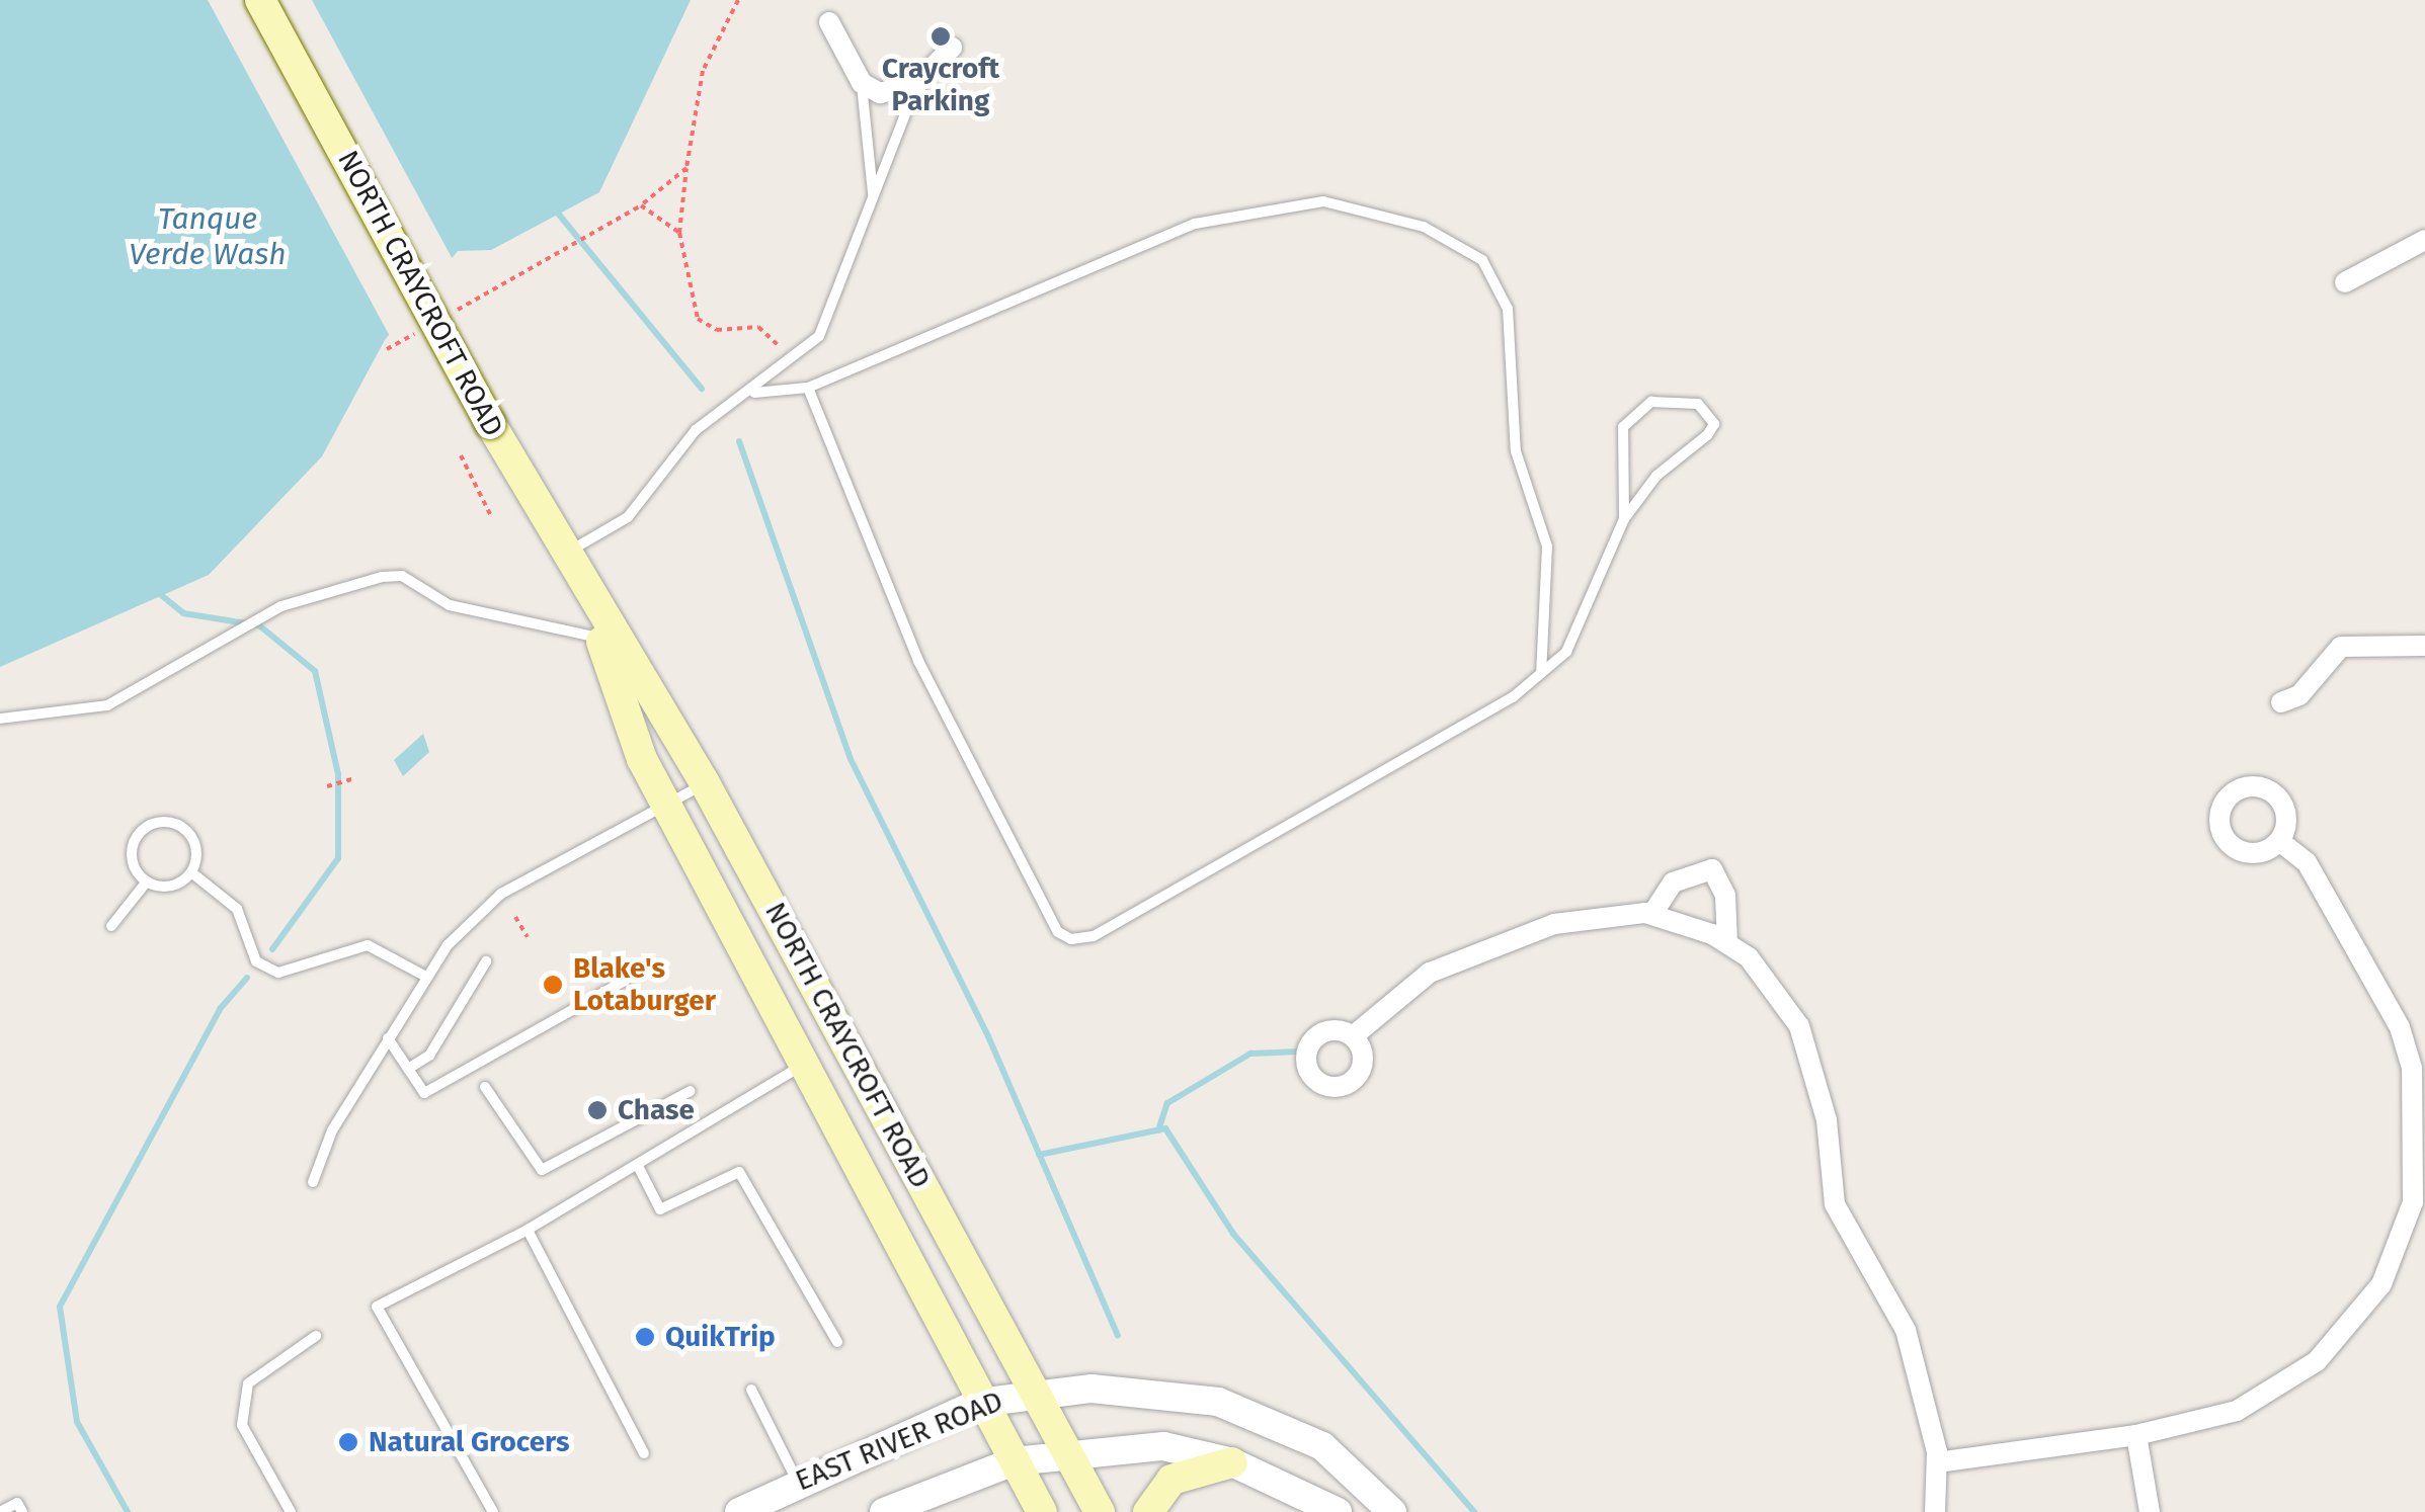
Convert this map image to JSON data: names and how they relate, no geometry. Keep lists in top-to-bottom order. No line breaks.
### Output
{"streets":{"main road":["NORTH CRAYCROFT ROAD"],"street":["EAST RIVER ROAD"]},"crossings":[["NORTH CRAYCROFT ROAD","EAST RIVER ROAD"]],"water":["Tanque Verde Wash"],"places":["Craycroft Parking","Blake's Lotaburger","Chase","QuikTrip","Natural Grocers"]}
